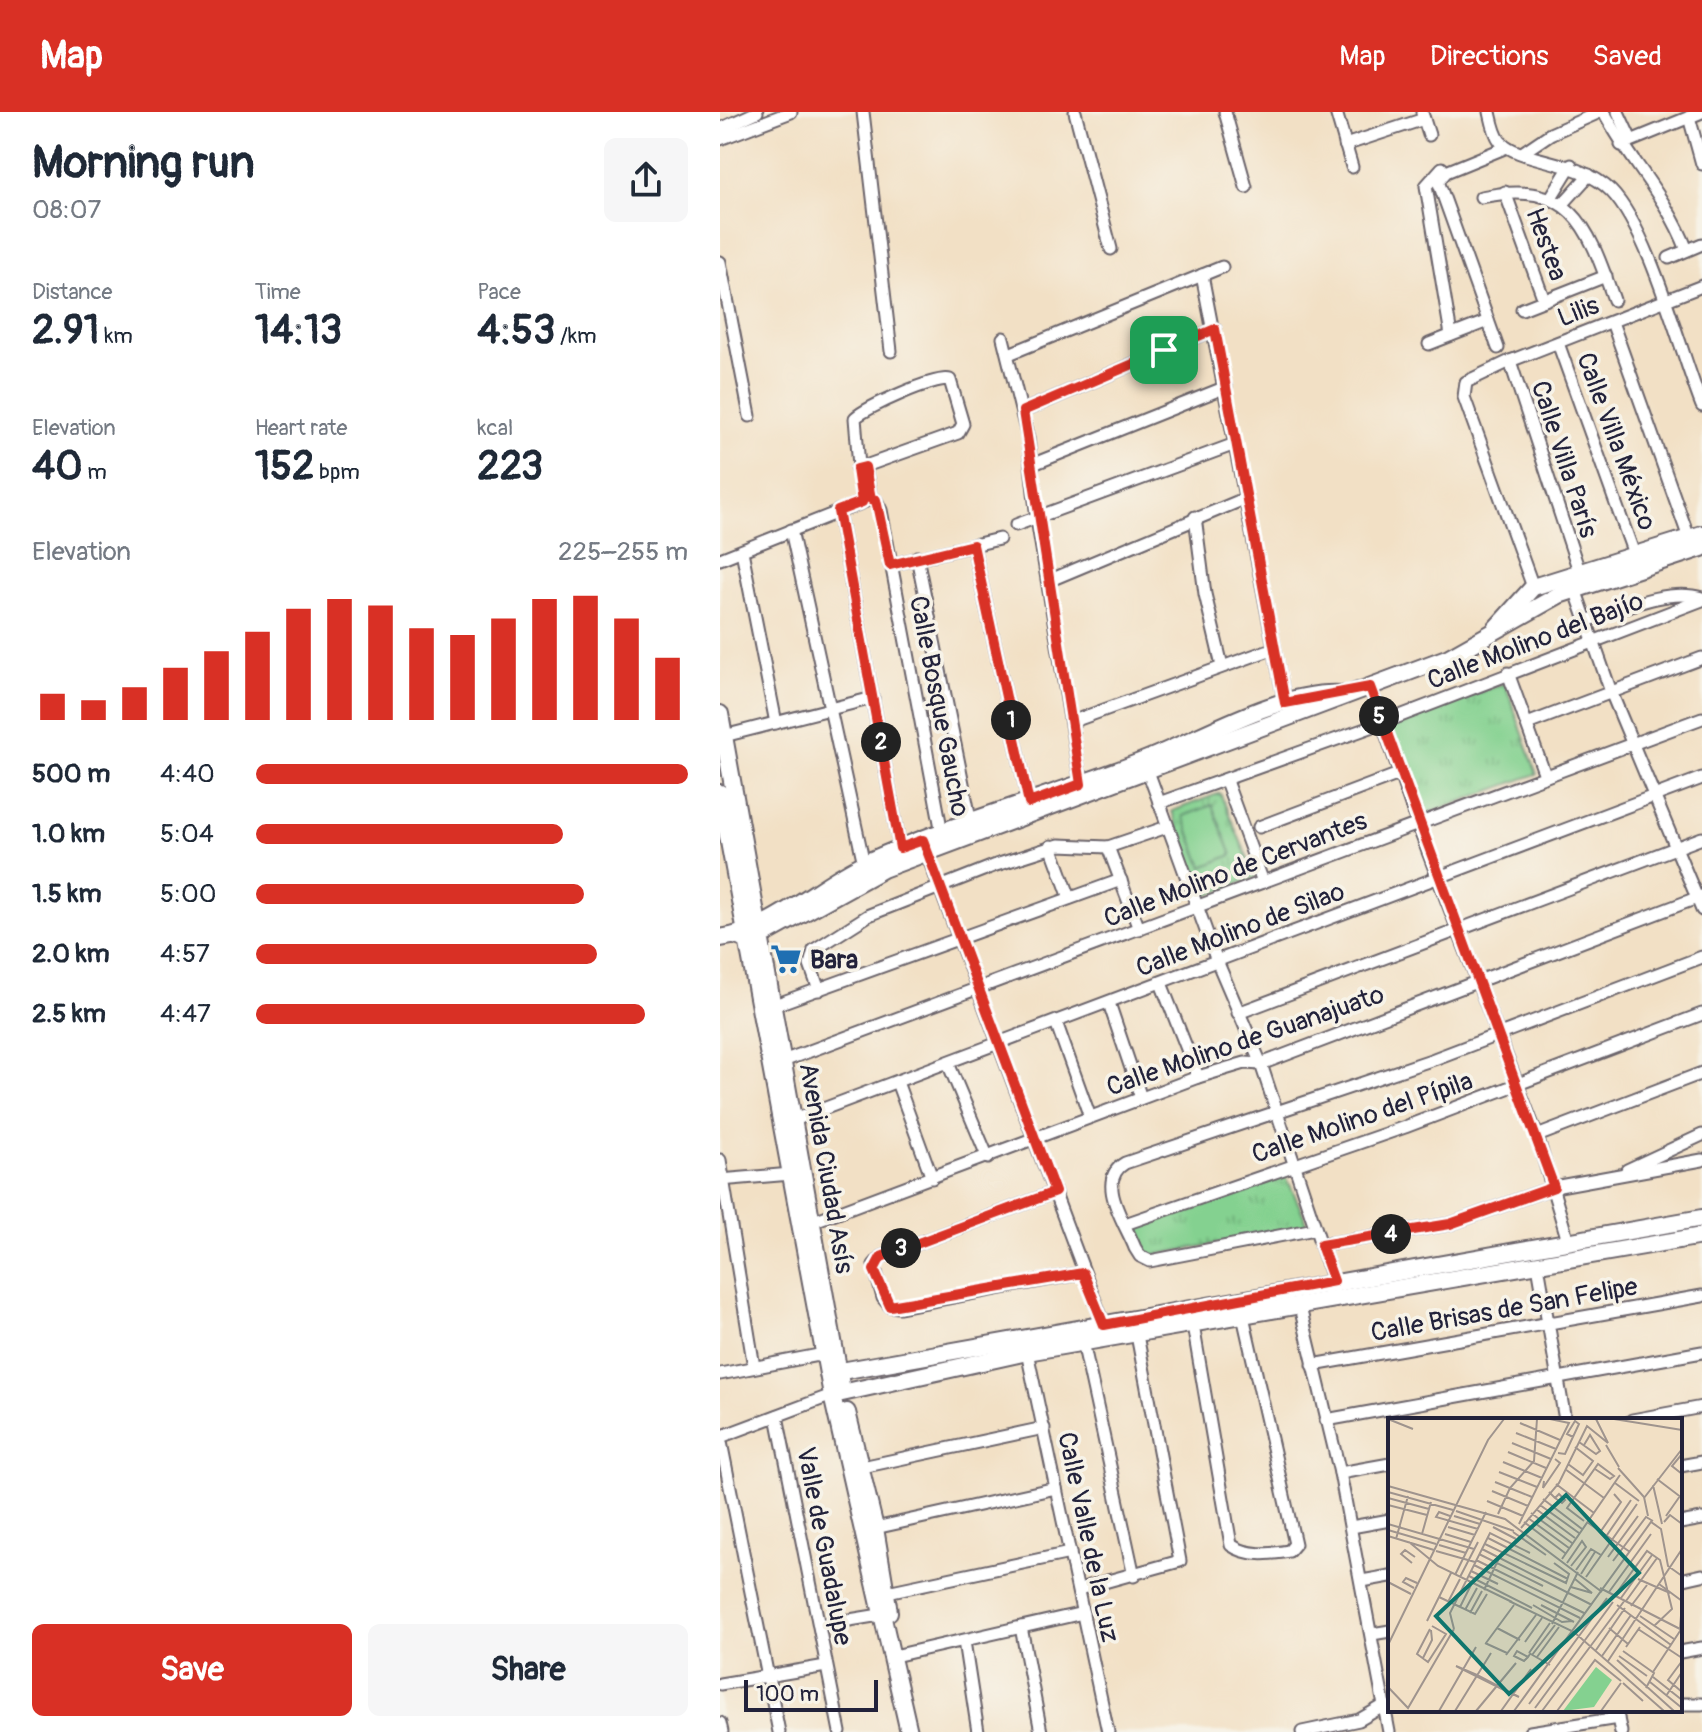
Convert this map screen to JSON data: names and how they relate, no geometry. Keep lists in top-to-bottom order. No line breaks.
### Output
{"streets":{"street":["Hestea","Lilis","Calle Villa México","Calle Villa París","Calle Molino del Bajío","Calle Bosque Gaucho","Calle Molino de Cervantes","Calle Molino de Silao","Calle Molino de Guanajuato","Calle Molino del Pípila","Avenida Ciudad Asís","Calle Brisas de San Felipe","Calle Valle de la Luz","Valle de Guadalupe"]},"crossings":[["Lilis","Calle Villa México"],["Lilis","Calle Villa París"],["Calle Molino de Cervantes","Avenida Ciudad Asís"],["Calle Molino de Silao","Avenida Ciudad Asís"],["Calle Molino de Guanajuato","Avenida Ciudad Asís"]],"places":{"supermarket":["Bara"]},"scale_bar":"100 m","page":{"header":"Map","nav":["Map","Directions","Saved"],"heading":["Morning run","08:07"],"stats":[["Distance","2.91 km"],["Time","14:13"],["Pace","4:53 /km"],["Elevation","40 m"],["Heart rate","152 bpm"],["kcal","223"]],"chart":["Elevation","225–255 m"],"pins":["5","1","2","4","3"],"list":[{"name":"500 m","note":"4:40"},{"name":"1.0 km","note":"5:04"},{"name":"1.5 km","note":"5:00"},{"name":"2.0 km","note":"4:57"},{"name":"2.5 km","note":"4:47"}],"buttons":["Save","Share"],"scale":"100 m"}}
